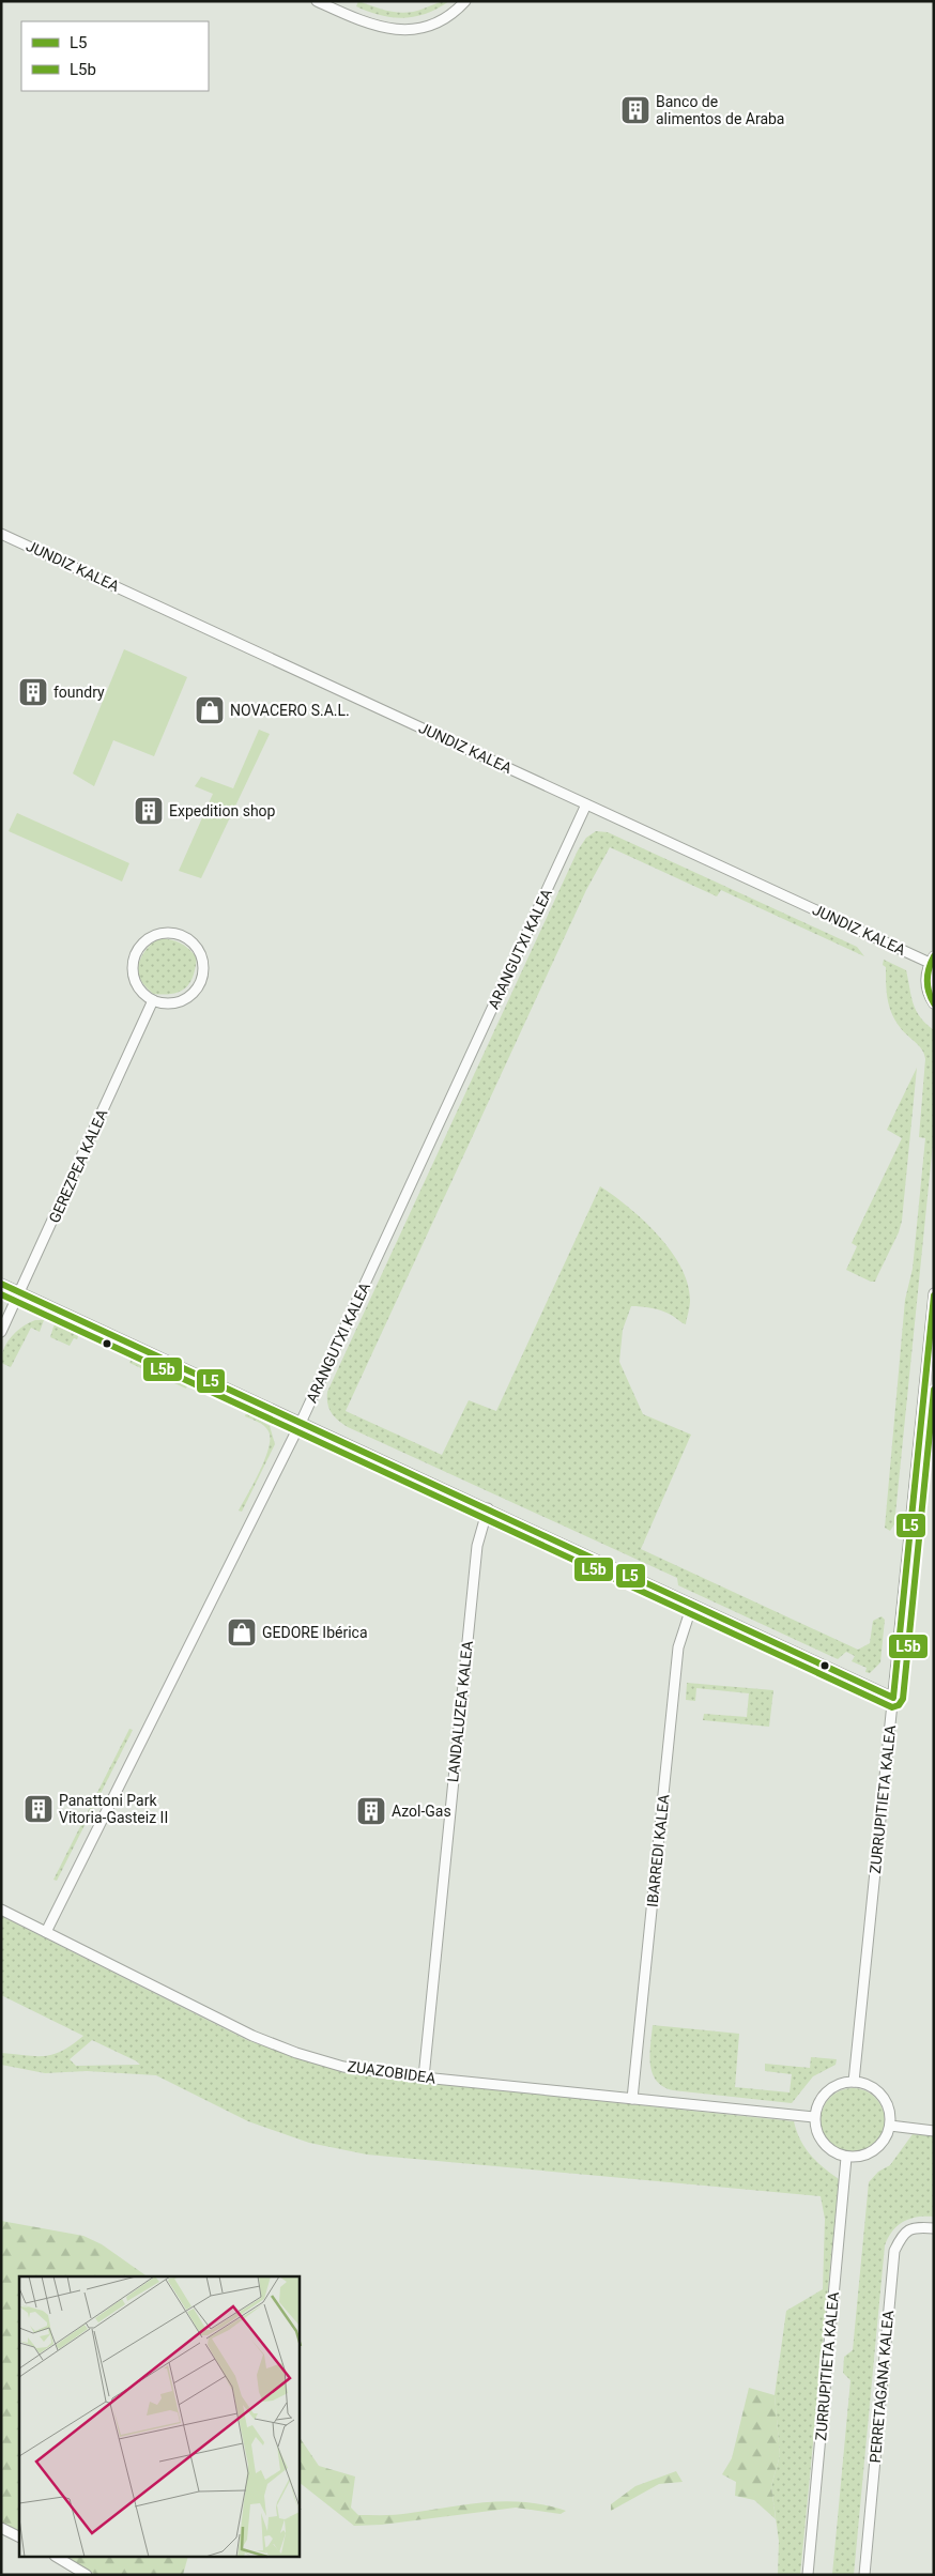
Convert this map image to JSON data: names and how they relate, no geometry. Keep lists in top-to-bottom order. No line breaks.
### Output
{"streets":{"street":["JUNDIZ KALEA","ARANGUTXI KALEA","GEREZPEA KALEA","LANDALUZEA KALEA","ZURRUPITIETA KALEA","IBARREDI KALEA","ZUAZOBIDEA","PERRETAGANA KALEA"]},"crossings":[["JUNDIZ KALEA","ARANGUTXI KALEA"],["ARANGUTXI KALEA","ZUAZOBIDEA"],["LANDALUZEA KALEA","ZUAZOBIDEA"],["ZURRUPITIETA KALEA","ZUAZOBIDEA"],["IBARREDI KALEA","ZUAZOBIDEA"]],"places":{"building":["Banco de alimentos de Araba","foundry","Expedition shop","Panattoni Park Vitoria-Gasteiz II","Azol-Gas"],"shop":["NOVACERO S.A.L.","GEDORE Ibérica"]},"lines":["transit line L5","transit line L5b"],"legend":["L5","L5b"]}
